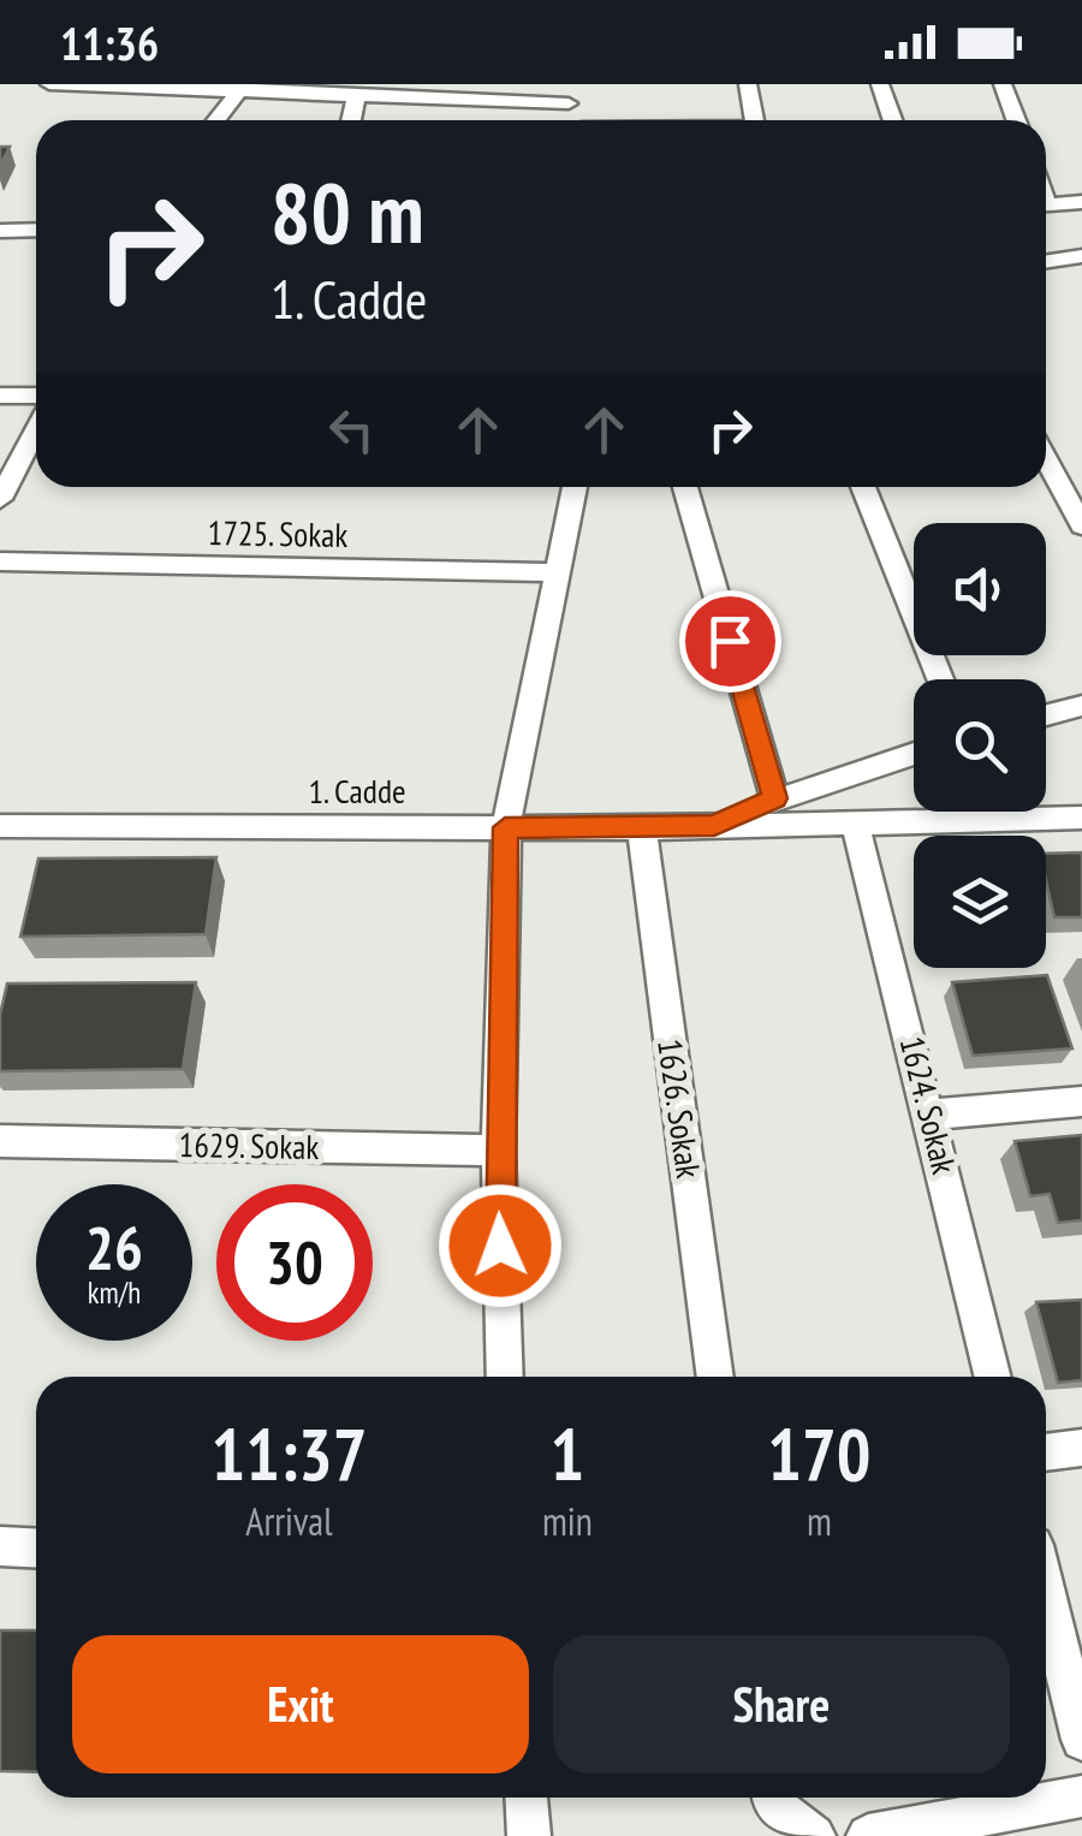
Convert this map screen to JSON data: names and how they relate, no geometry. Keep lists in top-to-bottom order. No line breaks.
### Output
{"streets":{"street":["1725. Sokak","1. Cadde","1624. Sokak","1626. Sokak","1629. Sokak"]},"crossings":[["1. Cadde","1624. Sokak"],["1. Cadde","1626. Sokak"]],"page":{"status":"11:36","turn":["80 m","1. Cadde"],"speed":"26 km/h","limit":"30","eta":["11:37","Arrival","1","min","170","m"],"buttons":["Exit","Share"]}}
